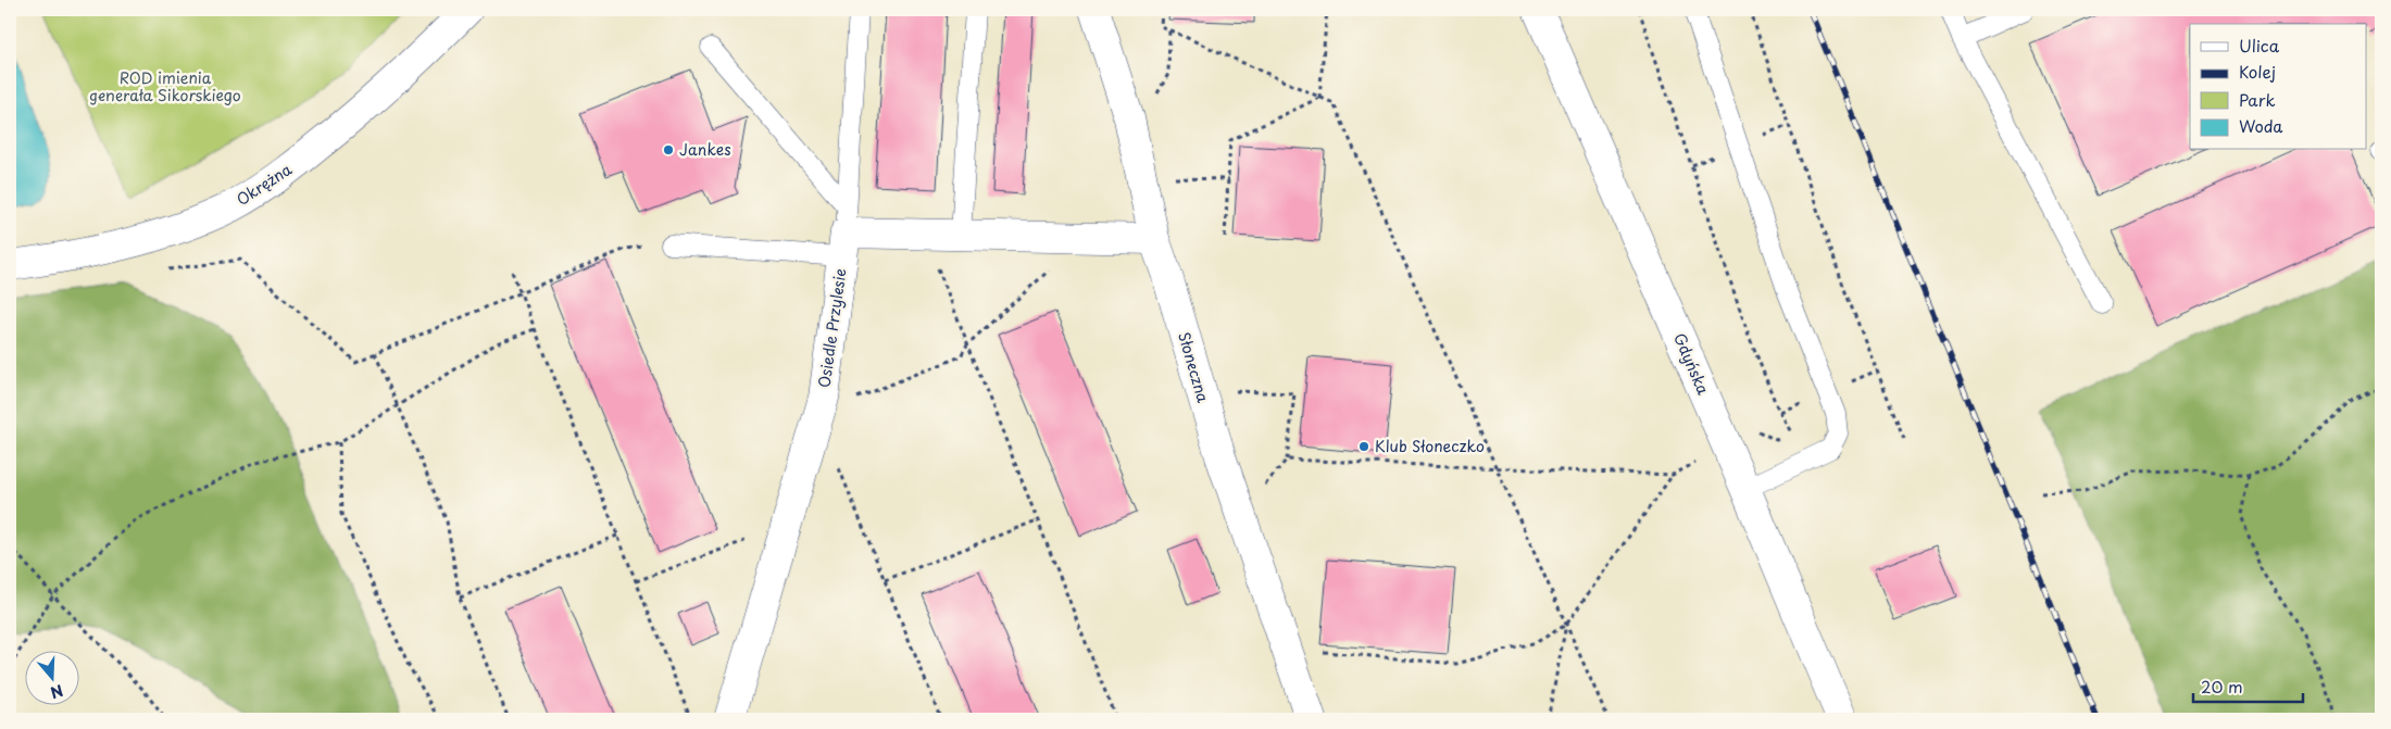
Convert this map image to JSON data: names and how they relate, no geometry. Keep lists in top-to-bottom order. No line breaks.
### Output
{"streets":{"street":["Okrężna","Osiedle Przylesie","Gdyńska","Słoneczna"]},"parks":["ROD imienia generała Sikorskiego"],"places":["Jankes","Klub Słoneczko"],"legend":["Ulica","Kolej","Park","Woda"],"scale_bar":"20 m","north":"bottom"}
